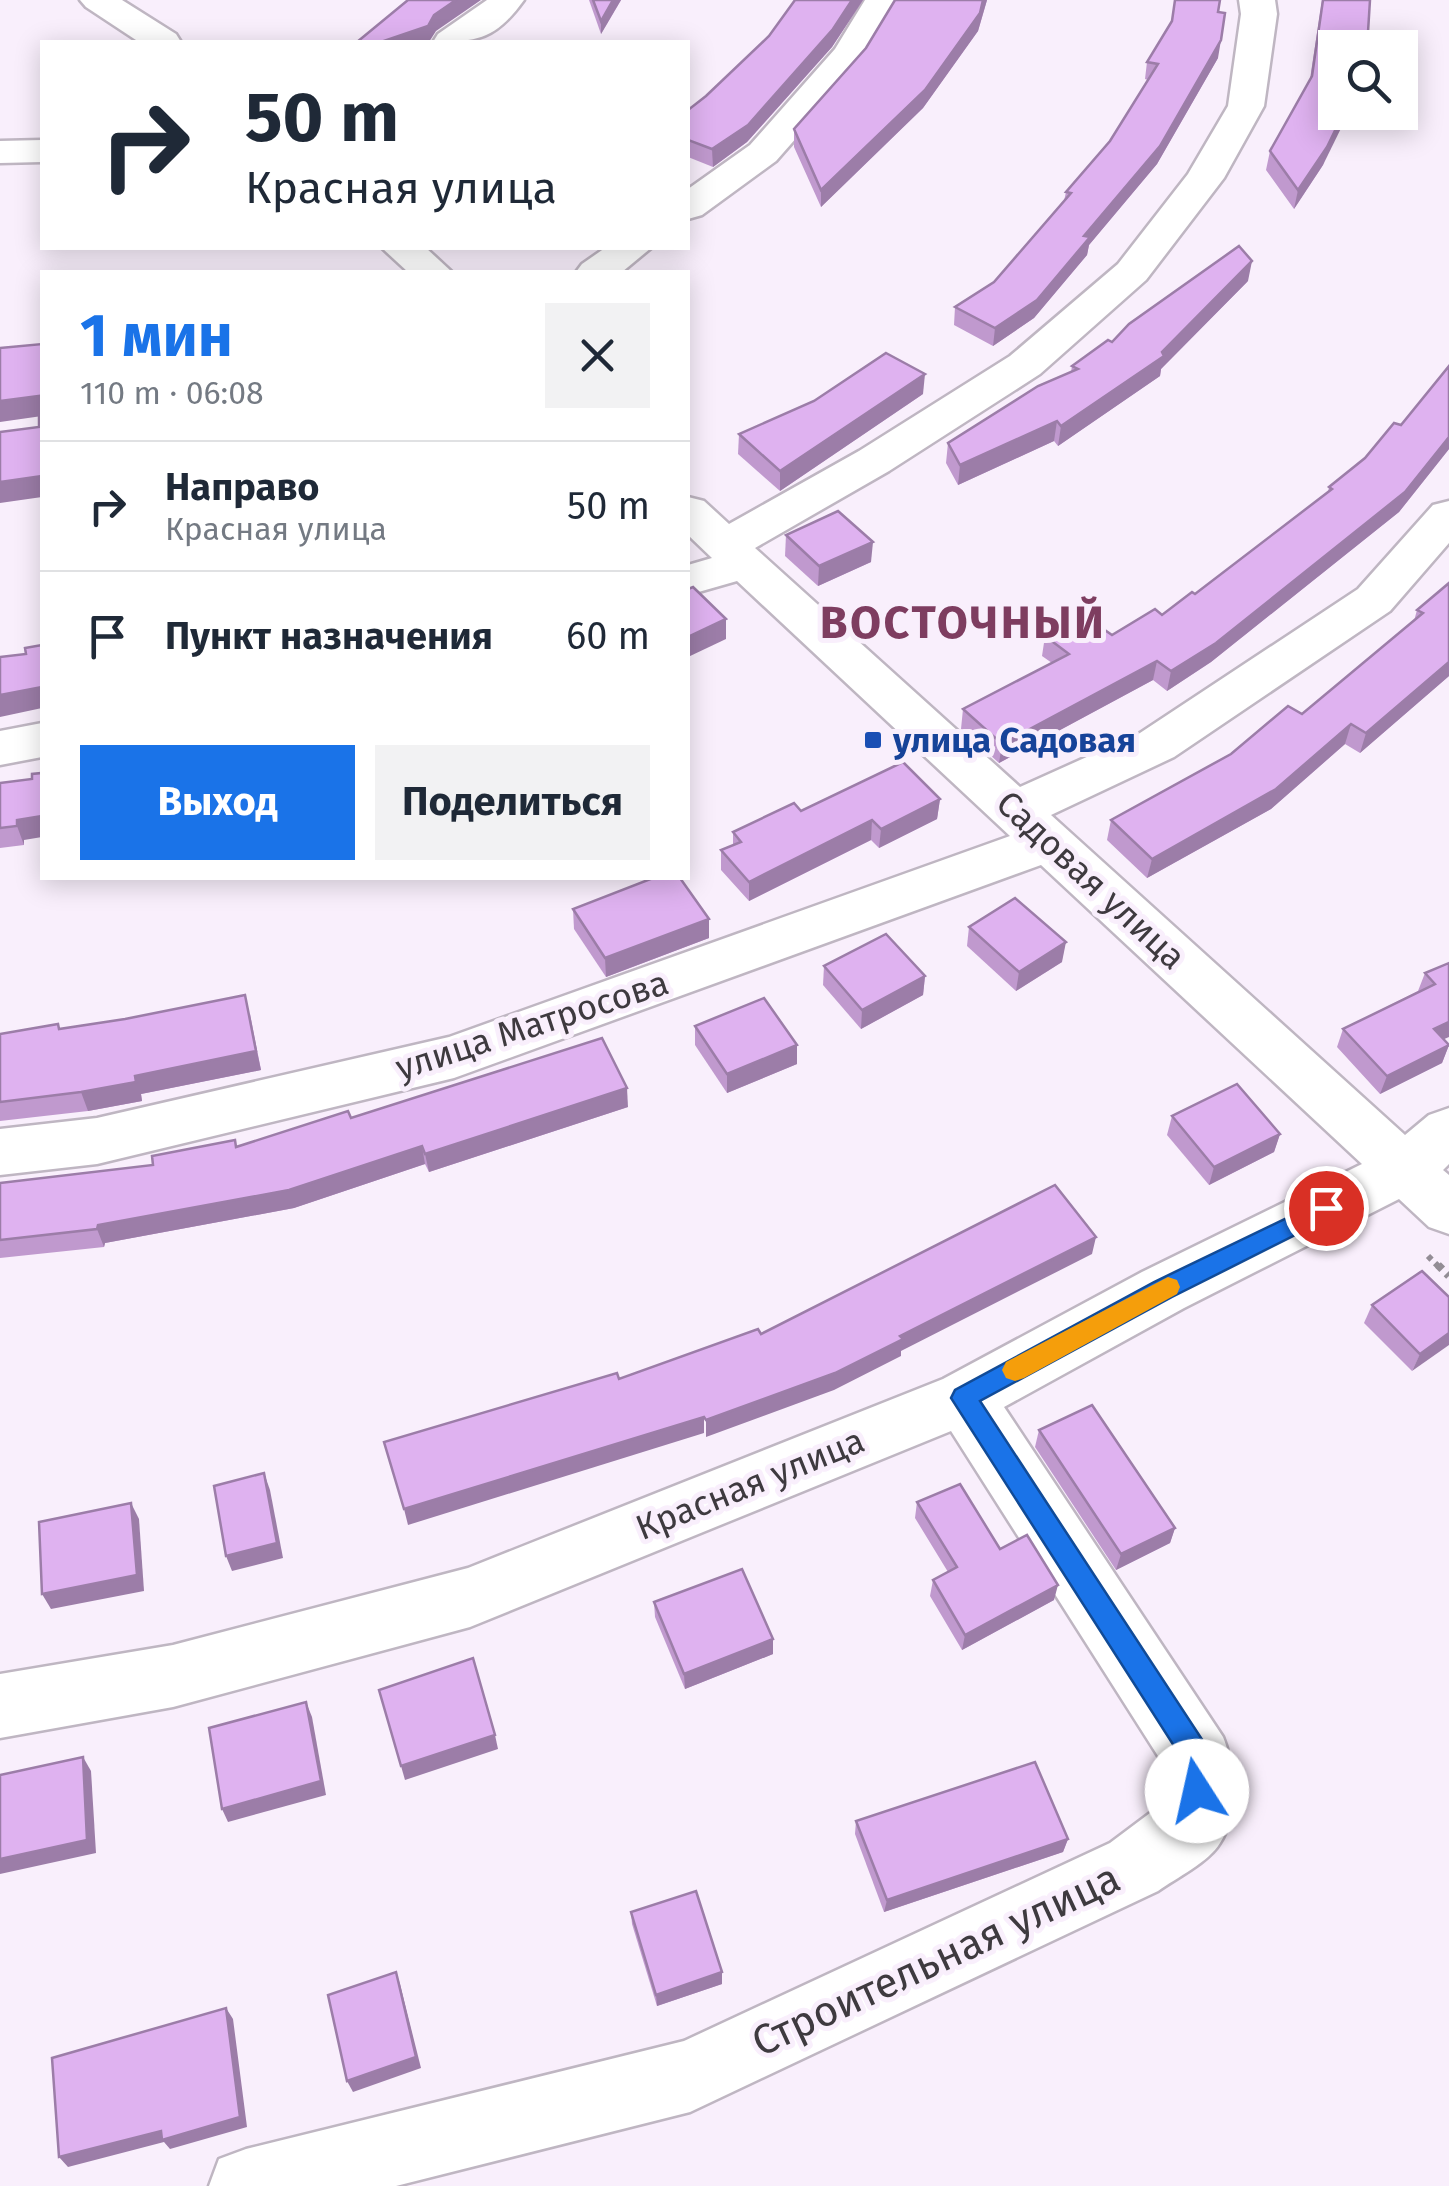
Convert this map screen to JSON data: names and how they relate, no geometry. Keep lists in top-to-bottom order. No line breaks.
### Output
{"streets":{"street":["Садовая улица","улица Матросова","Красная улица","Строительная улица"]},"crossings":[["Садовая улица","улица Матросова"],["Садовая улица","Красная улица"],["Красная улица","Строительная улица"]],"districts":["ВОСТОЧНЫЙ"],"places":{"transit":["улица Садовая"]},"page":{"turn":["50 m","Красная улица"],"heading":["1 мин","110 m · 06:08"],"list":[{"name":"Направо","note":"Красная улица","value":"50 m"},{"name":"Пункт назначения","value":"60 m"}],"buttons":["Выход","Поделиться"]}}
